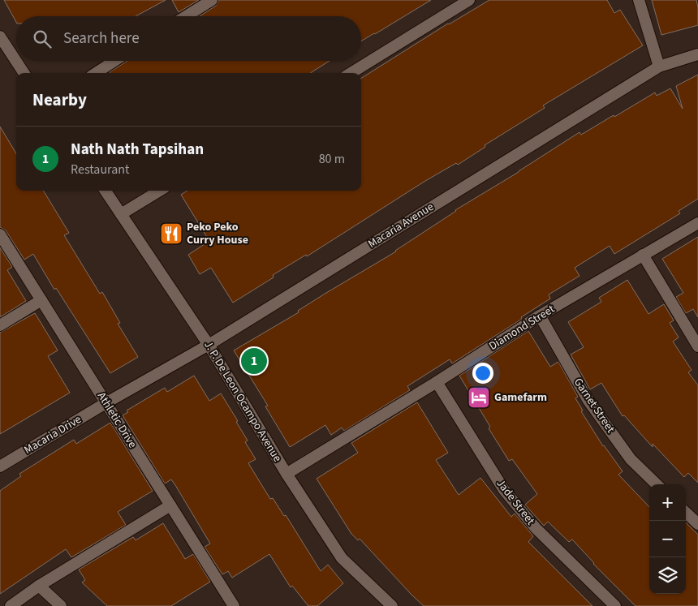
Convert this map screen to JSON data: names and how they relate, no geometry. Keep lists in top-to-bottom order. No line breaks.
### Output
{"streets":{"street":["Macaria Avenue","Diamond Street","J. P. De Leon Ocampo Avenue","Garnet Street","Athletic Drive","Macaria Drive","Jade Street"]},"crossings":[["Macaria Avenue","J. P. De Leon Ocampo Avenue"],["Macaria Avenue","Athletic Drive"],["Macaria Avenue","Macaria Drive"],["Diamond Street","J. P. De Leon Ocampo Avenue"],["Diamond Street","Garnet Street"],["Diamond Street","Jade Street"],["Athletic Drive","Macaria Drive"]],"places":{"restaurant":["Peko Peko Curry House"],"hotel":["Gamefarm"]},"page":{"search":"Search here","heading":"Nearby","list":[{"mark":"1","name":"Nath Nath Tapsihan","note":"Restaurant","value":"80 m"}],"pins":"1","map_buttons":["+","−"]}}
